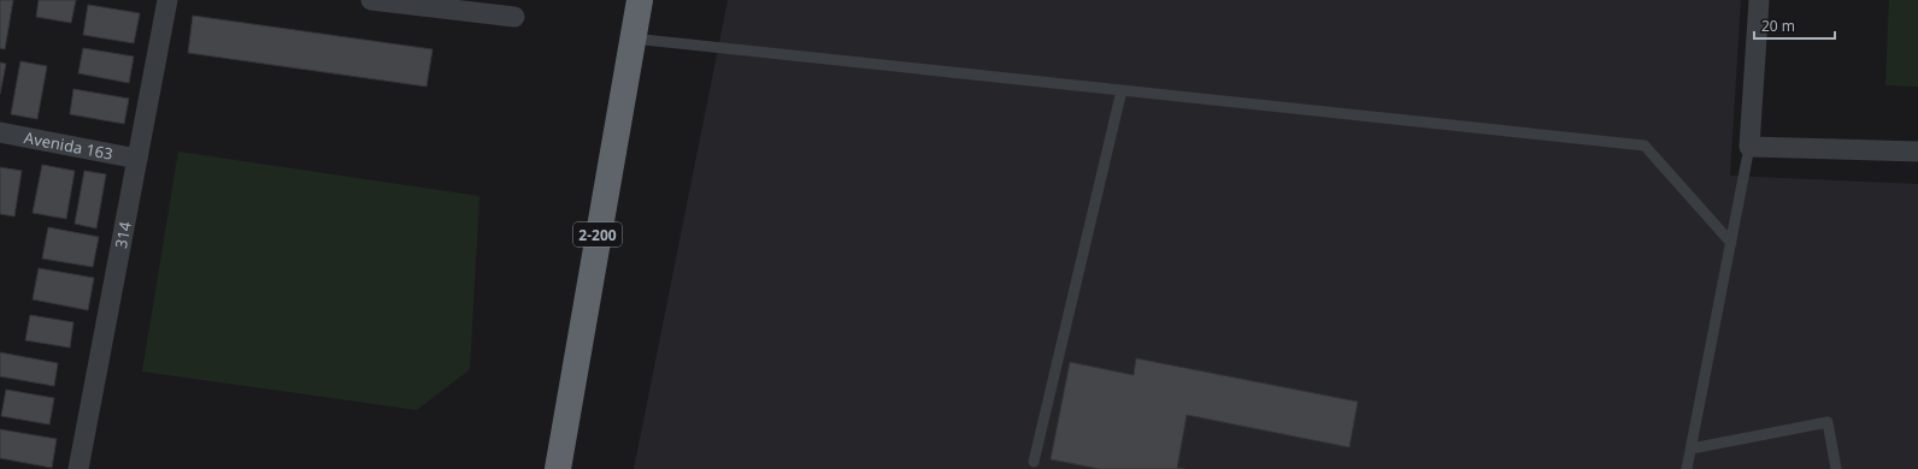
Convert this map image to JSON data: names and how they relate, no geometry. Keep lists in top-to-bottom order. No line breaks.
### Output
{"streets":{"highway":["2-200"],"street":["Avenida 163","314"]},"crossings":[["Avenida 163","314"]],"scale_bar":"20 m"}
